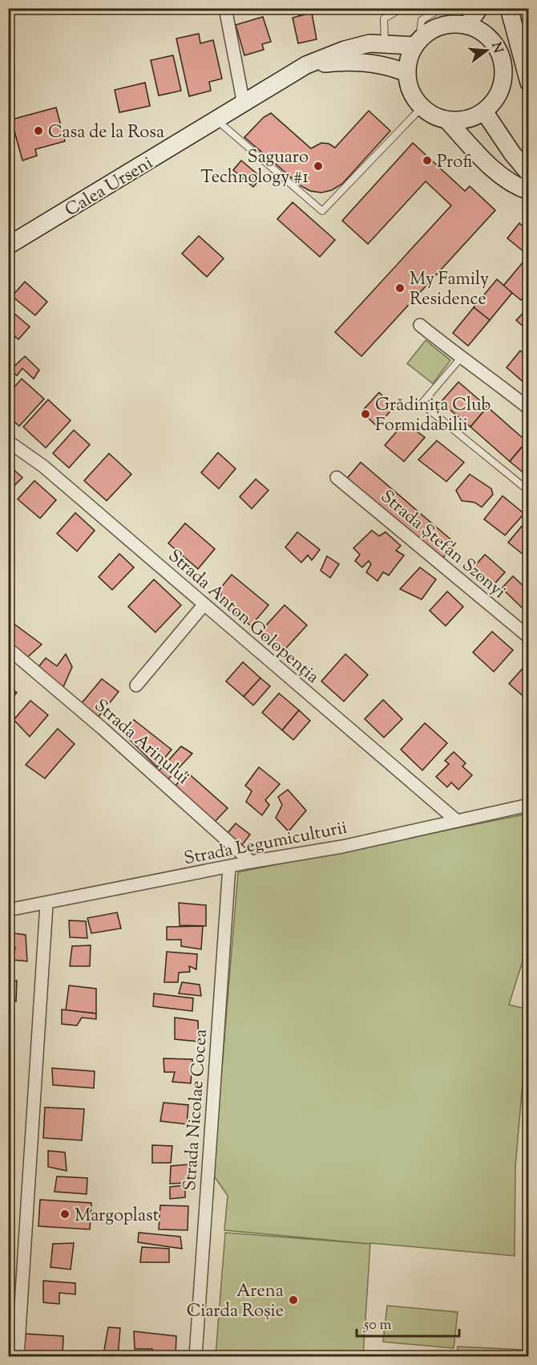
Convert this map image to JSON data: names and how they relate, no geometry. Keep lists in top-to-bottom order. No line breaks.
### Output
{"streets":{"main road":["Calea Urseni"],"street":["Strada Ștefan Szonyi","Strada Anton Golopenția","Strada Arinului","Strada Legumiculturii","Strada Nicolae Cocea"]},"crossings":[["Strada Anton Golopenția","Strada Legumiculturii"],["Strada Arinului","Strada Legumiculturii"],["Strada Legumiculturii","Strada Nicolae Cocea"]],"places":["Casa de la Rosa","Profi","Saguaro Technology #1","My Family Residence","Grădinița Club Formidabilii","Margoplast","Arena Ciarda Roșie"],"scale_bar":"50 m","north":"right"}
